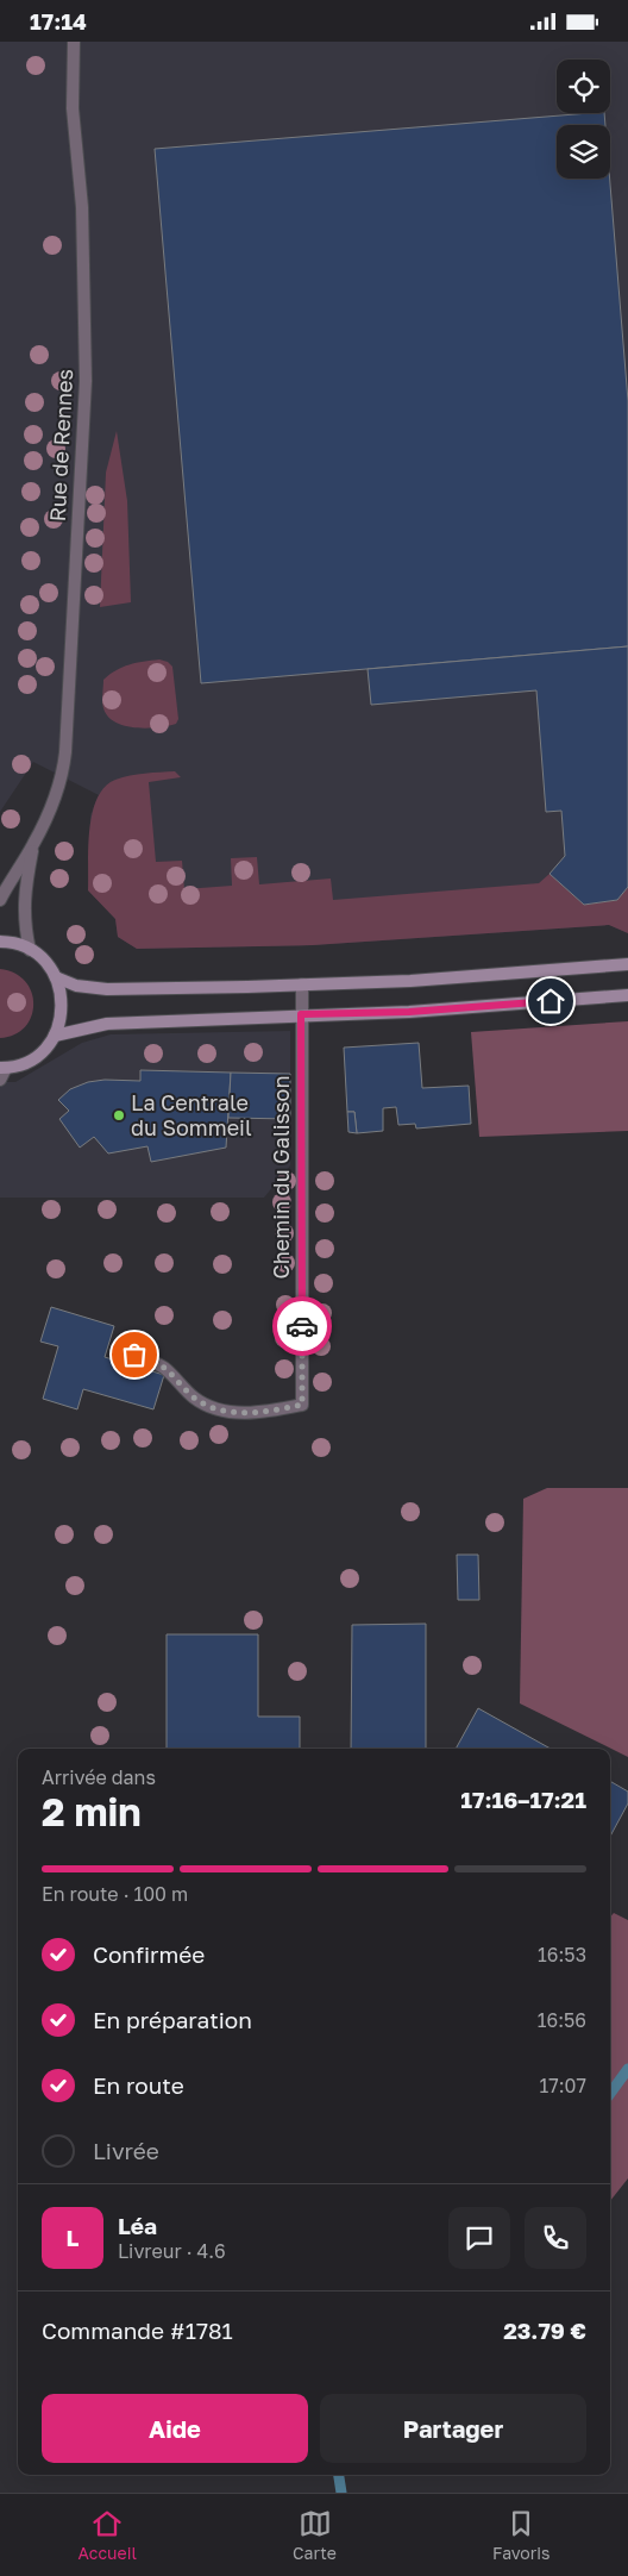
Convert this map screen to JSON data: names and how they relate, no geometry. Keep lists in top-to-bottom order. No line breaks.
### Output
{"streets":{"street":["Rue de Rennes","Chemin du Galisson"]},"places":["La Centrale du Sommeil"],"page":{"status":"17:14","heading":["2 min","Arrivée dans","17:16–17:21"],"panel":["Léa","Livreur · 4.6","Commande #1781","23.79 €"],"bar":"En route · 100 m","list":[["Confirmée","16:53"],["En préparation","16:56"],["En route","17:07"],"Livrée"],"round":"L","buttons":["Aide","Partager"],"tabs":["Accueil","Carte","Favoris"]}}
